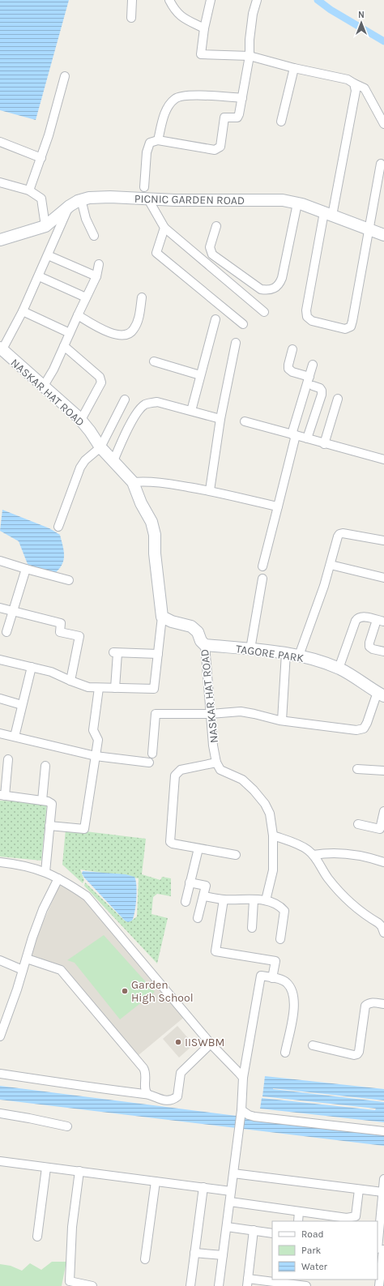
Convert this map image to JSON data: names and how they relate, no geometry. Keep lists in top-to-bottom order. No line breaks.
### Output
{"streets":{"street":["PICNIC GARDEN ROAD","NASKAR HAT ROAD","TAGORE PARK"]},"crossings":[["NASKAR HAT ROAD","TAGORE PARK"]],"places":["Garden High School","IISWBM"],"legend":["Road","Park","Water"],"north":"top"}
